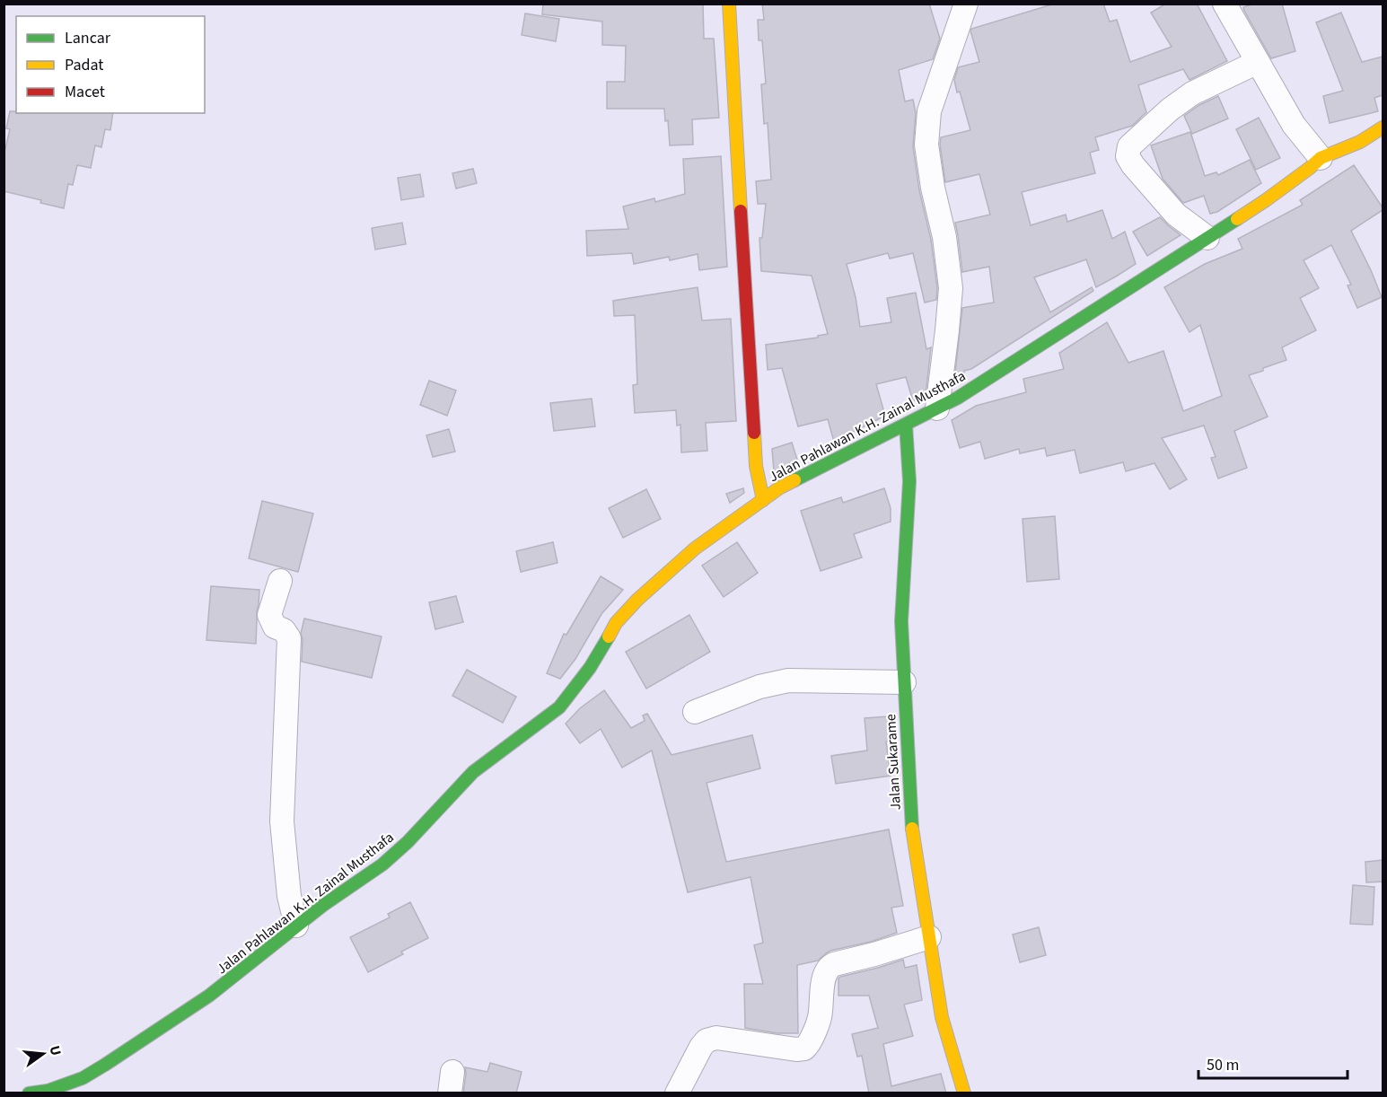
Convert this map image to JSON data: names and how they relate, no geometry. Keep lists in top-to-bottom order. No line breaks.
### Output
{"streets":{"street":["Jalan Pahlawan K.H. Zainal Musthafa","Jalan Sukarame"]},"crossings":[["Jalan Pahlawan K.H. Zainal Musthafa","Jalan Sukarame"]],"legend":["Lancar","Padat","Macet"],"scale_bar":"50 m","north":"right"}
